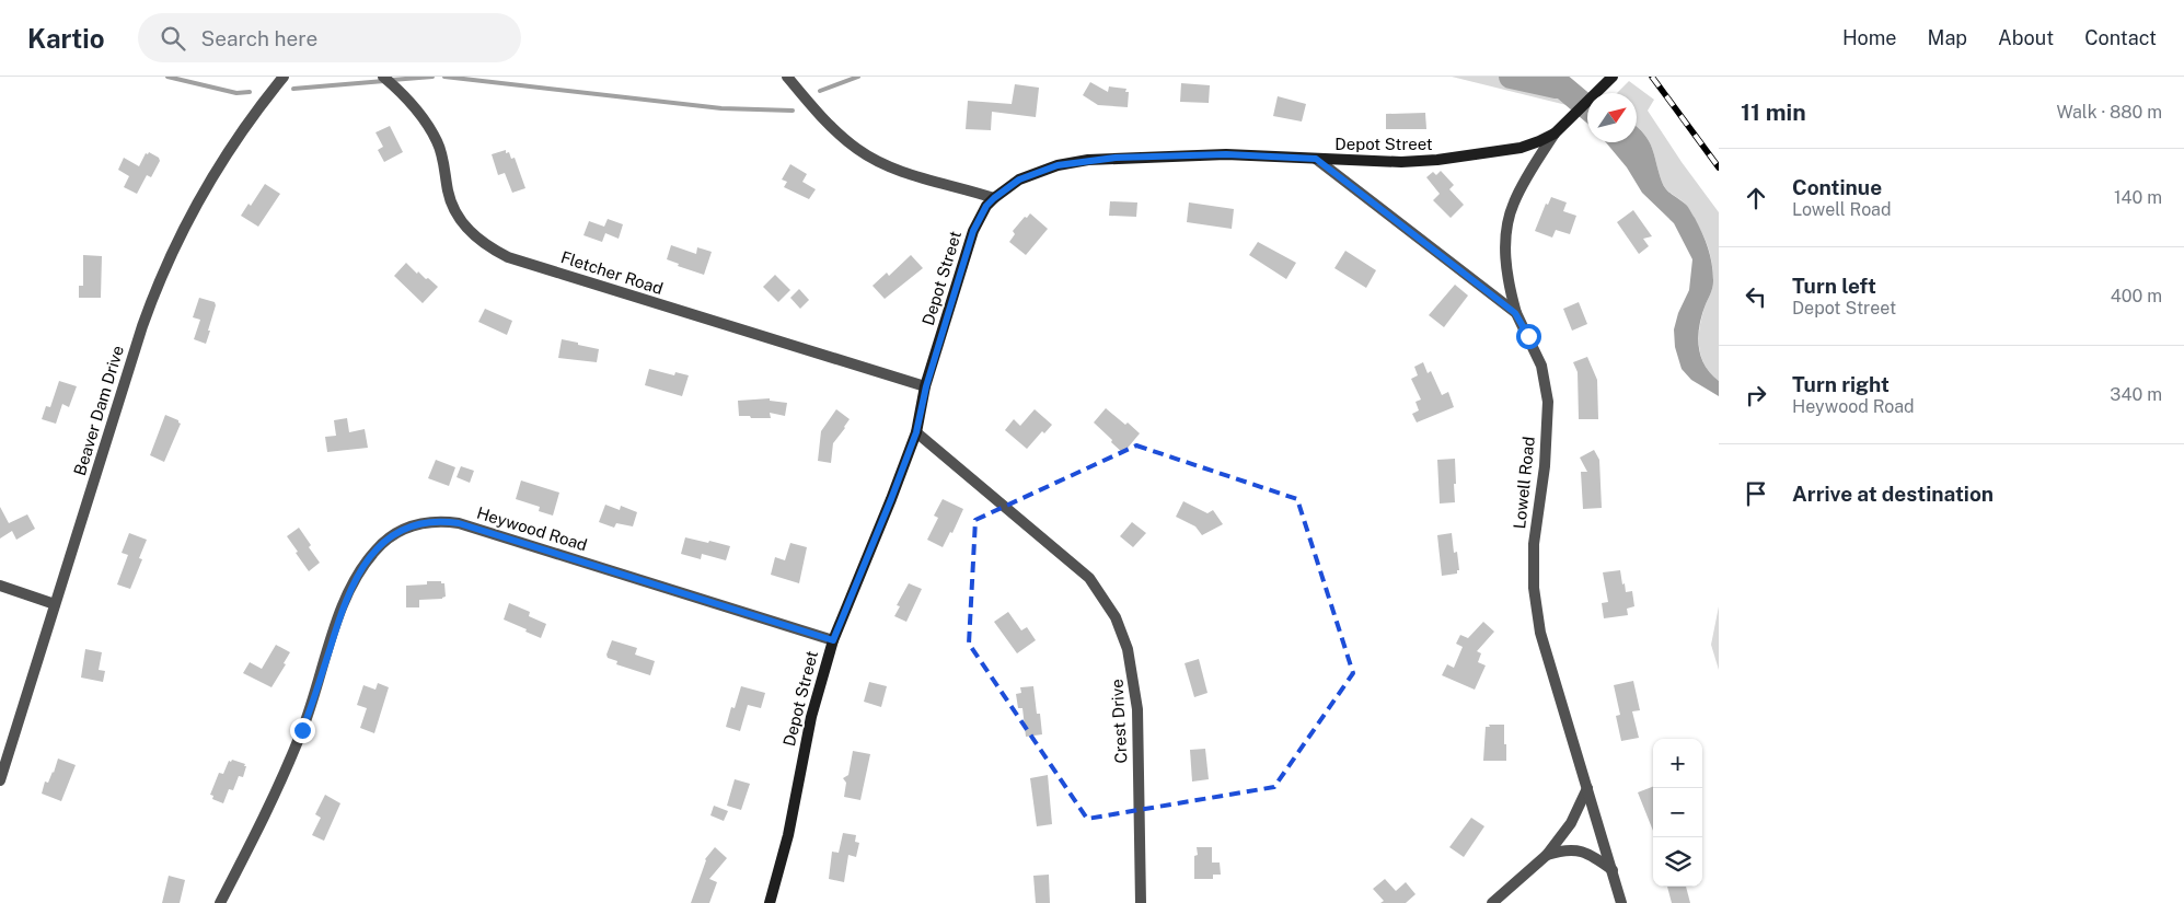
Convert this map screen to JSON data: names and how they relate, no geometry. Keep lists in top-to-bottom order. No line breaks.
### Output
{"streets":{"main road":["Depot Street"],"street":["Fletcher Road","Beaver Dam Drive","Lowell Road","Heywood Road","Crest Drive"]},"crossings":[["Depot Street","Fletcher Road"],["Depot Street","Lowell Road"],["Depot Street","Heywood Road"],["Depot Street","Crest Drive"]],"north":"top right","page":{"header":"Kartio","search":"Search here","nav":["Home","Map","About","Contact"],"heading":["11 min","Walk · 880 m"],"list":[["Continue","Lowell Road","140 m"],["Turn left","Depot Street","400 m"],["Turn right","Heywood Road","340 m"],"Arrive at destination"],"map_buttons":["+","−"]}}
